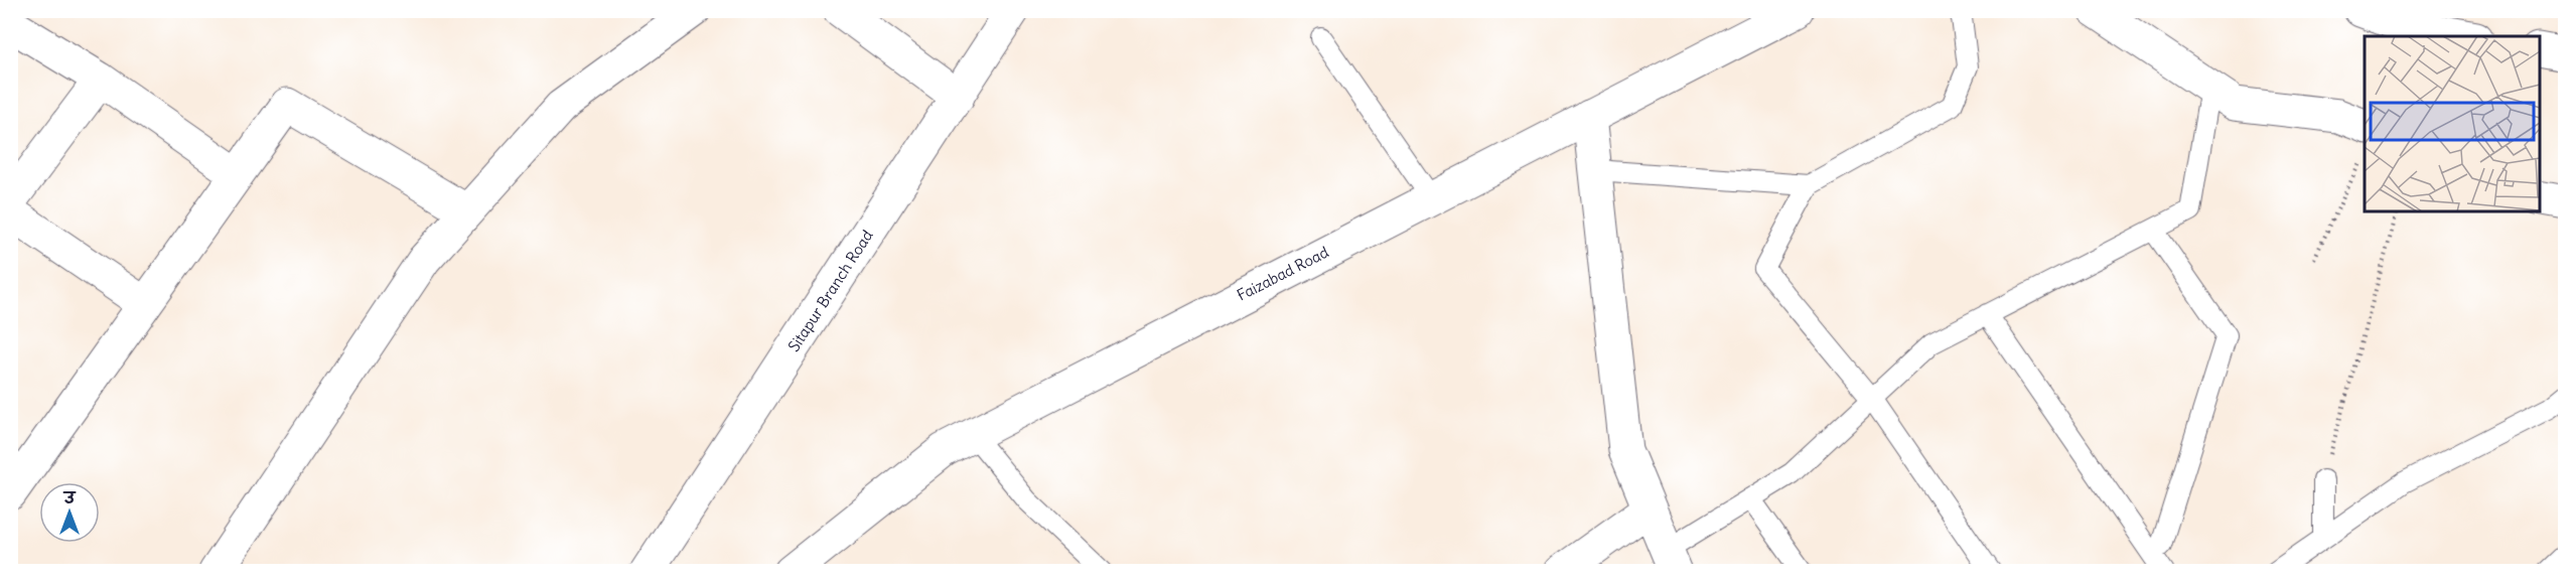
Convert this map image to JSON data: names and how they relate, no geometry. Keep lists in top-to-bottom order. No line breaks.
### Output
{"streets":{"street":["Faizabad Road","Sitapur Branch Road"]},"north":"top"}
